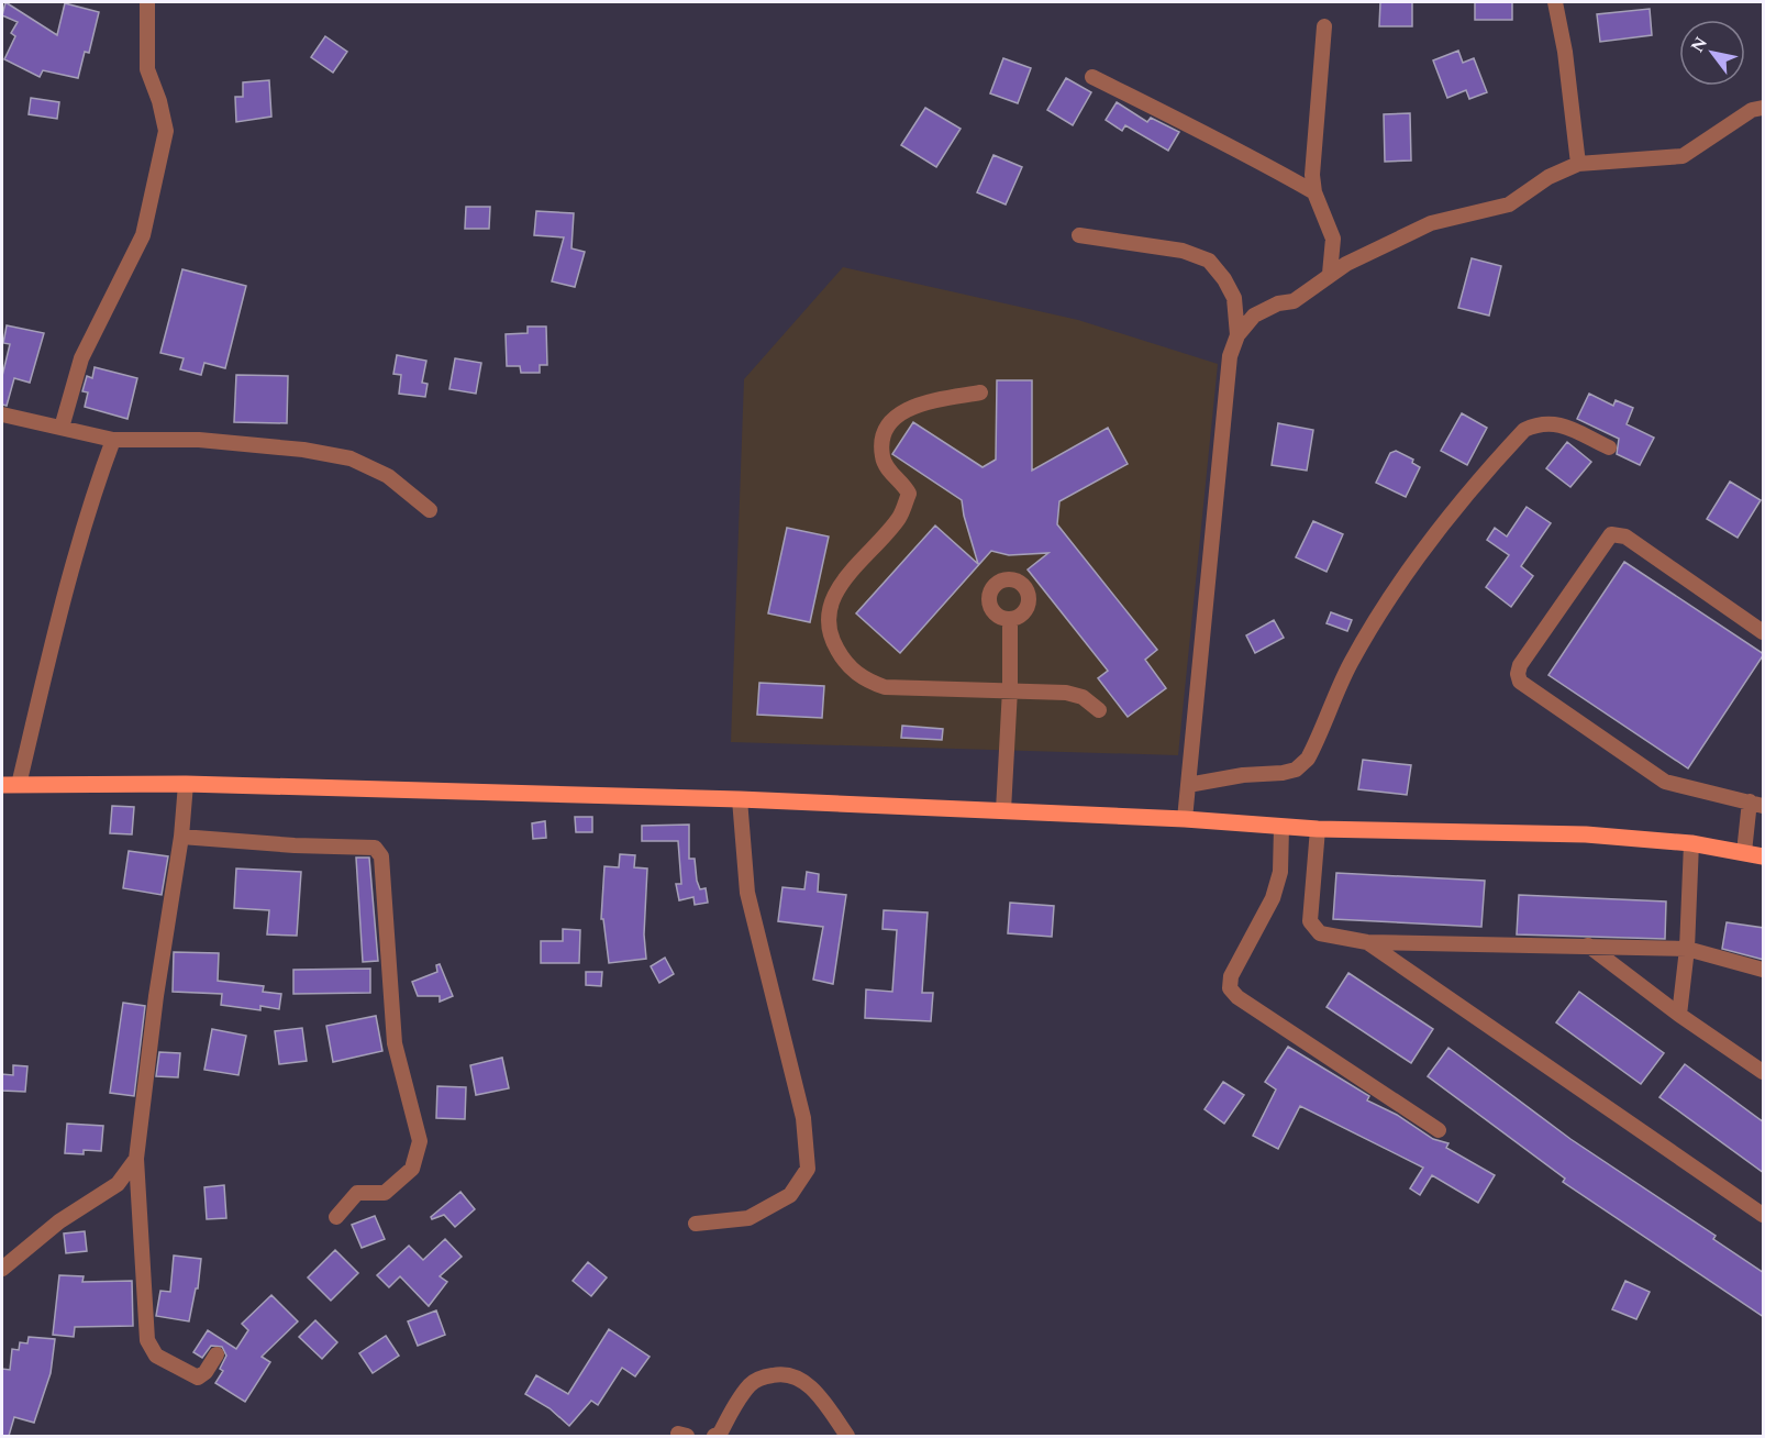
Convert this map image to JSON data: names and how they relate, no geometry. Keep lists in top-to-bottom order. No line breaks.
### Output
{"north":"top left"}
